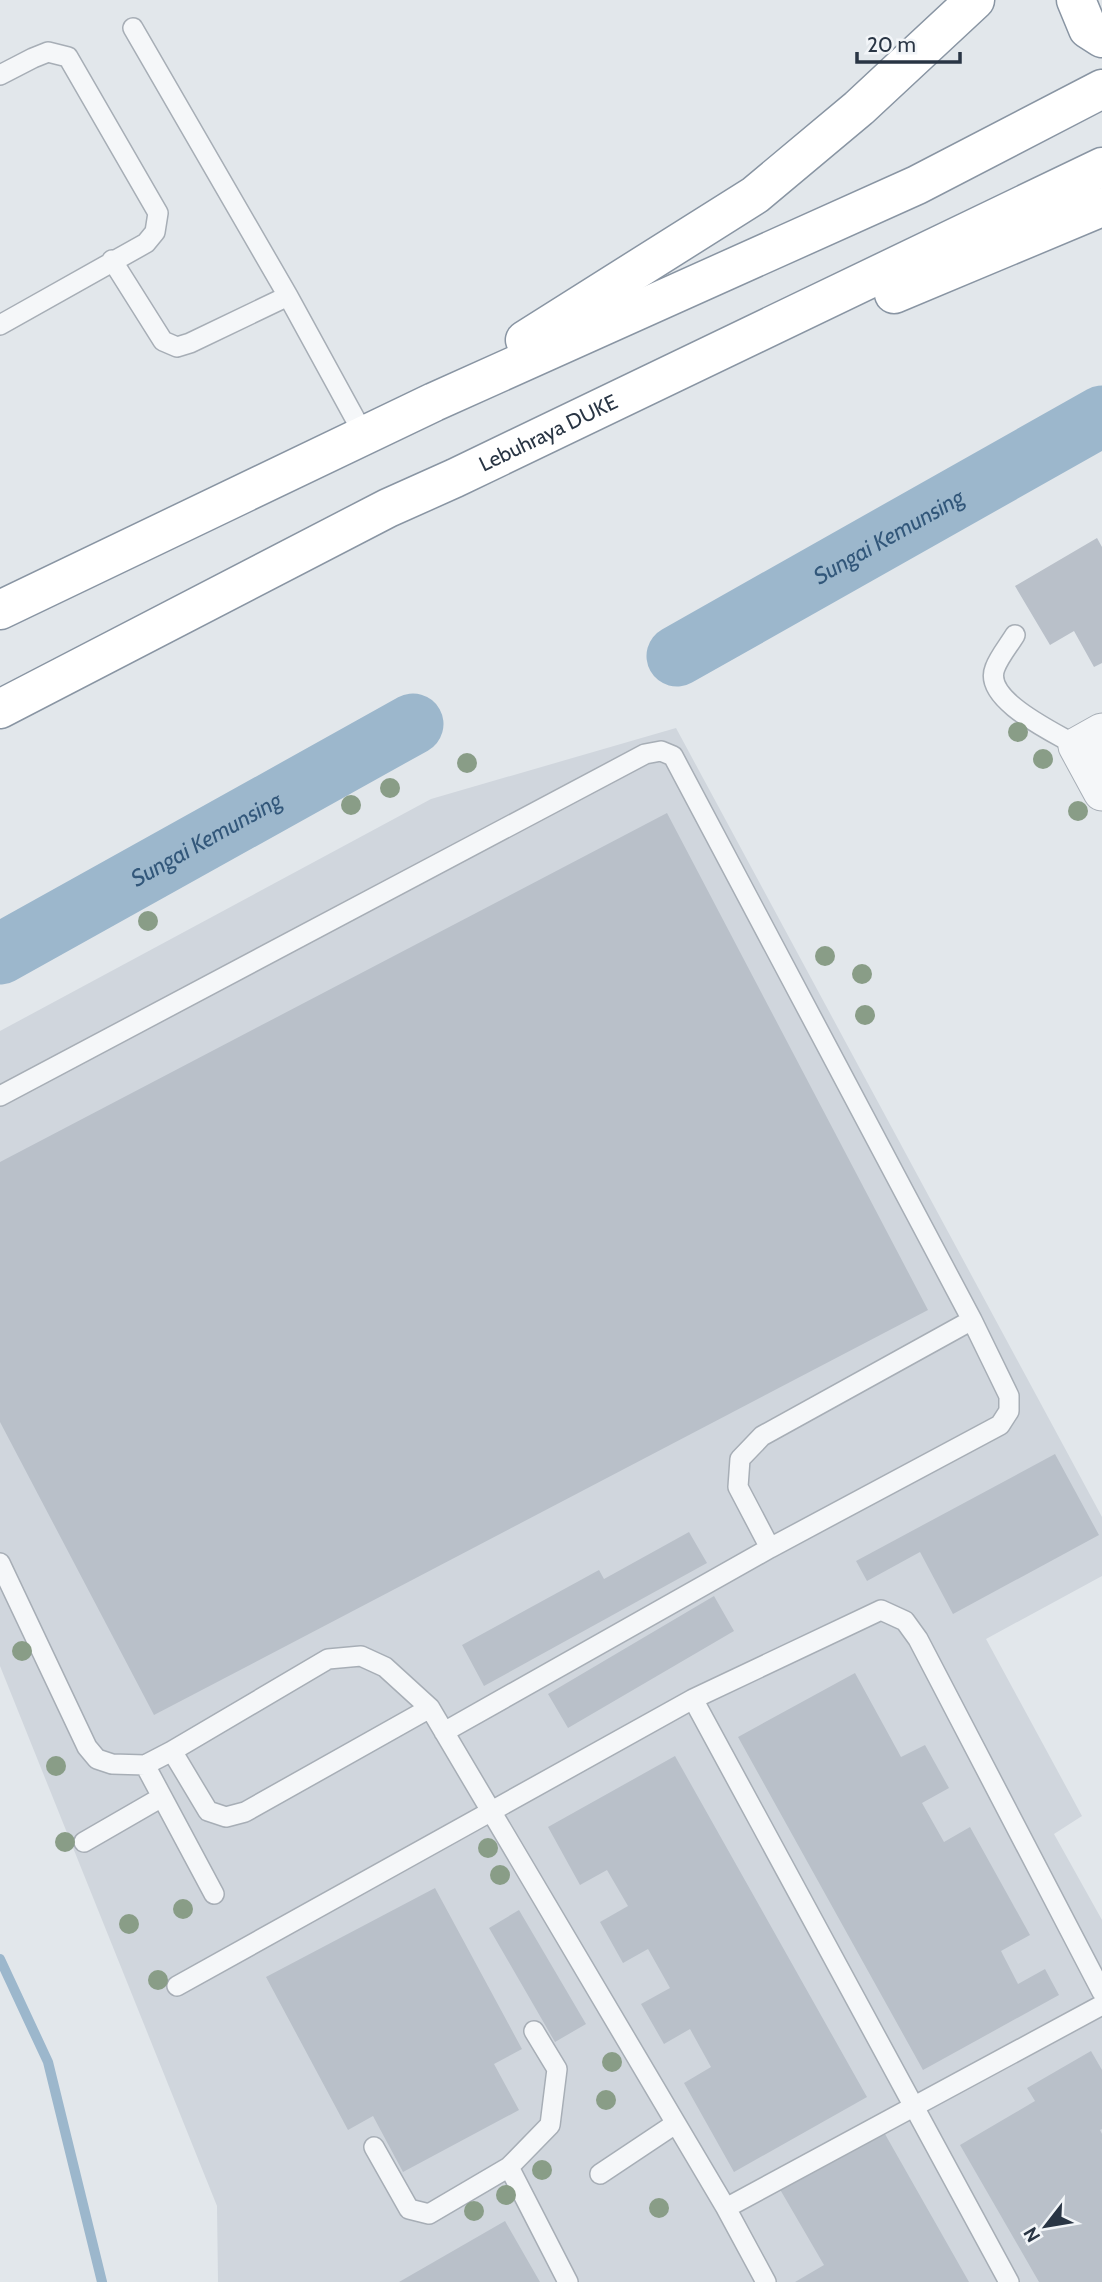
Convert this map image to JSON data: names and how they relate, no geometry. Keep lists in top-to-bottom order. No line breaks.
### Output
{"streets":{"highway":["Lebuhraya DUKE"]},"water":["Sungai Kemunsing"],"scale_bar":"20 m","north":"bottom left"}
